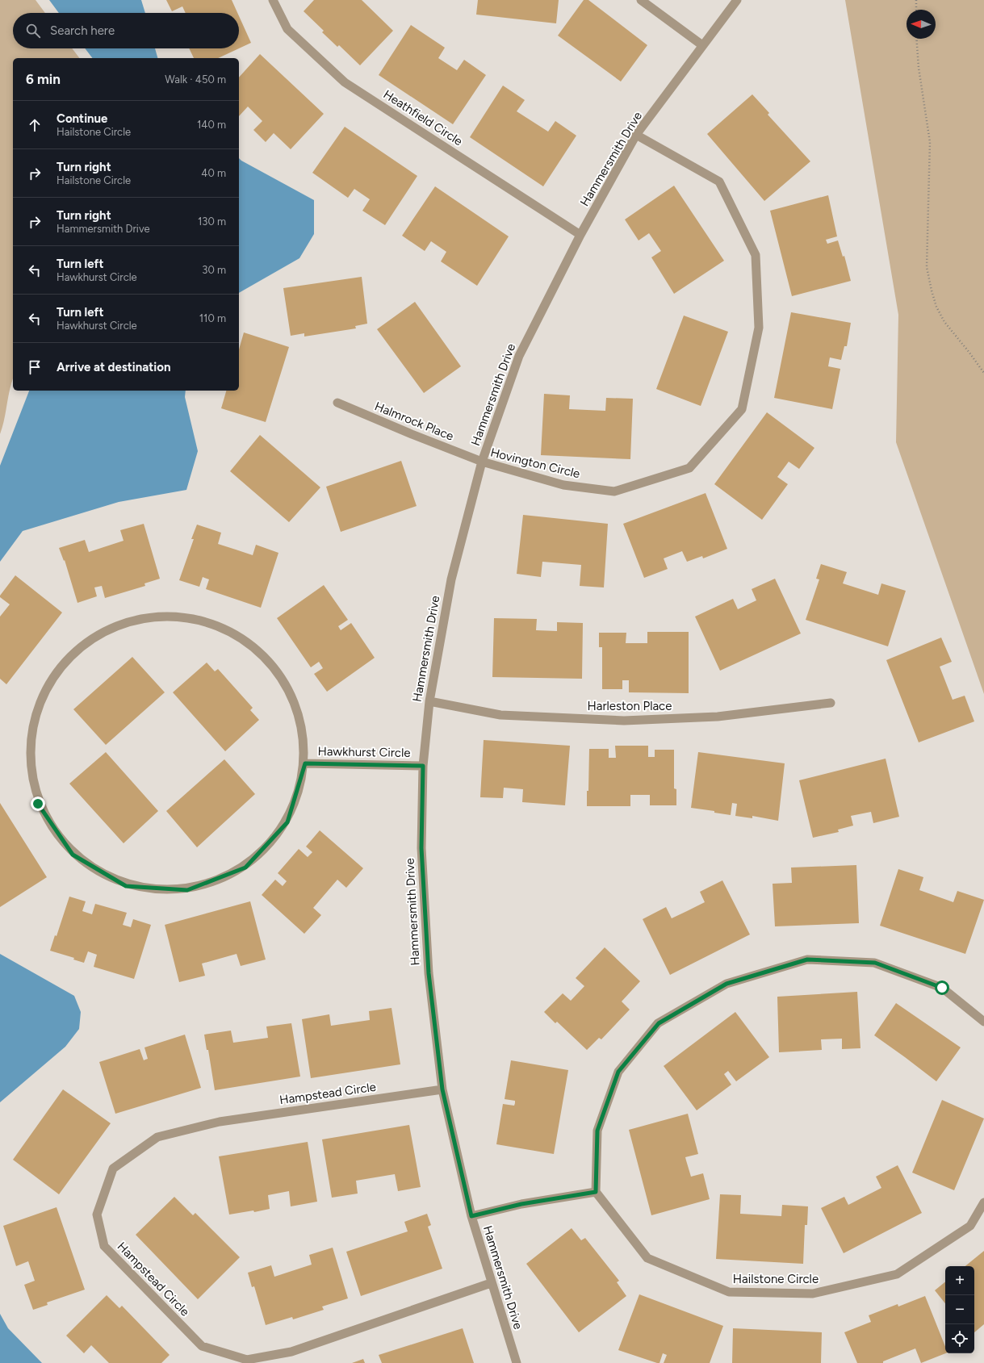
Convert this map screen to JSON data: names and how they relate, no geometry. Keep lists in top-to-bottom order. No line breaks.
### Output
{"streets":{"street":["Heathfield Circle","Hammersmith Drive","Halmrock Place","Hovington Circle","Harleston Place","Hawkhurst Circle","Hampstead Circle","Hailstone Circle"]},"crossings":[["Heathfield Circle","Hammersmith Drive"],["Hammersmith Drive","Halmrock Place"],["Hammersmith Drive","Hovington Circle"],["Hammersmith Drive","Harleston Place"],["Hammersmith Drive","Hawkhurst Circle"],["Hammersmith Drive","Hampstead Circle"],["Halmrock Place","Hovington Circle"]],"north":"left","page":{"search":"Search here","heading":["6 min","Walk · 450 m"],"list":[["Continue","Hailstone Circle","140 m"],["Turn right","Hailstone Circle","40 m"],["Turn right","Hammersmith Drive","130 m"],["Turn left","Hawkhurst Circle","30 m"],["Turn left","Hawkhurst Circle","110 m"],"Arrive at destination"],"map_buttons":["+","−"]}}
